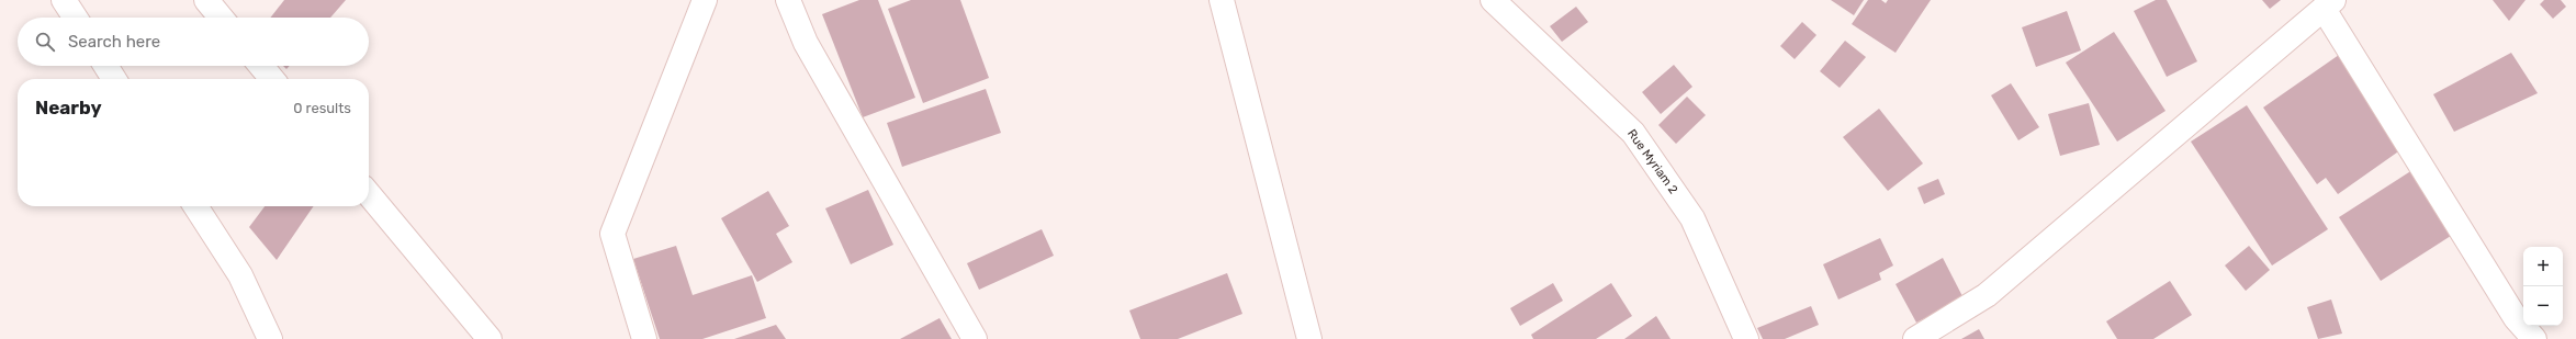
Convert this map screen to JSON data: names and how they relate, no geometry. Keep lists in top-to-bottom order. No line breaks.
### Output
{"streets":{"street":["Rue Myriam 2"]},"page":{"search":"Search here","heading":["Nearby","0 results"],"map_buttons":["+","−"]}}
